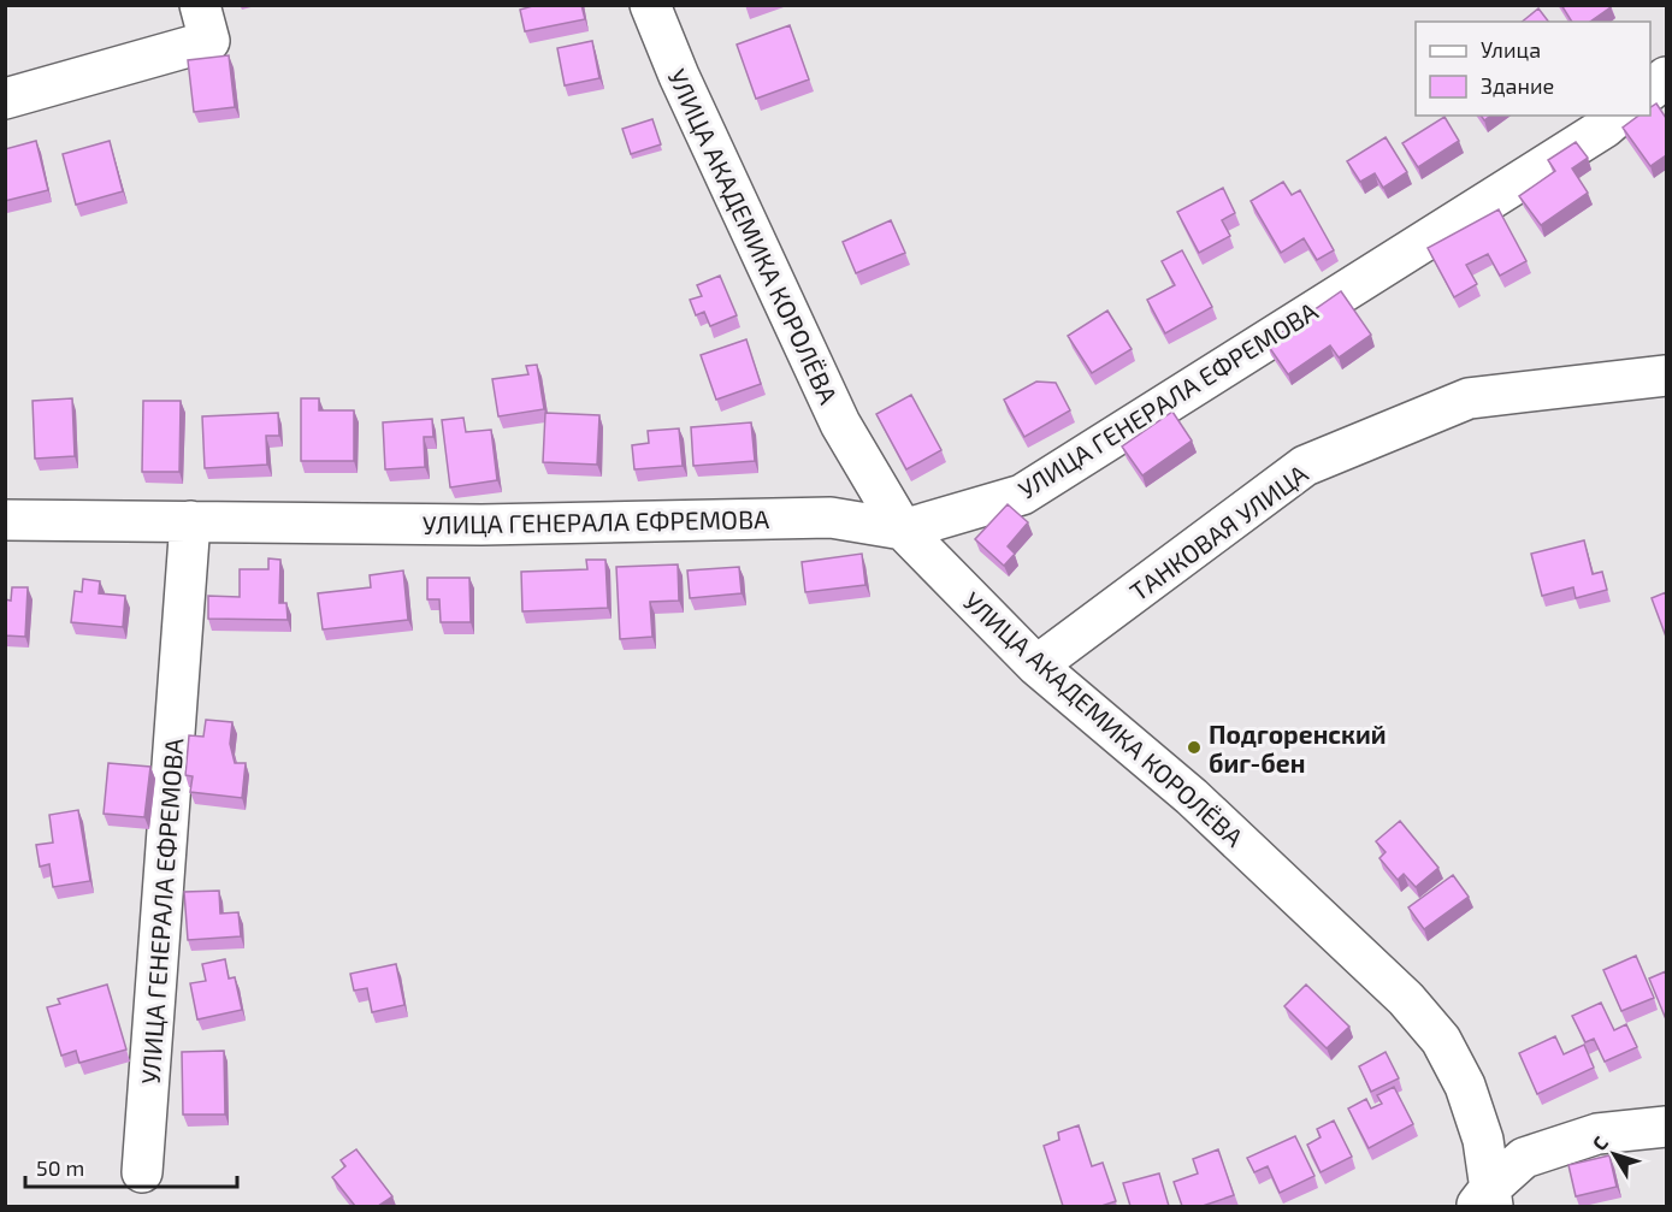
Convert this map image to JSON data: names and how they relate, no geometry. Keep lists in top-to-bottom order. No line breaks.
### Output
{"streets":{"street":["УЛИЦА АКАДЕМИКА КОРОЛЁВА","УЛИЦА ГЕНЕРАЛА ЕФРЕМОВА","ТАНКОВАЯ УЛИЦА"]},"crossings":[["УЛИЦА АКАДЕМИКА КОРОЛЁВА","УЛИЦА ГЕНЕРАЛА ЕФРЕМОВА"],["УЛИЦА АКАДЕМИКА КОРОЛЁВА","ТАНКОВАЯ УЛИЦА"]],"places":["Подгоренский биг-бен"],"legend":["Улица","Здание"],"scale_bar":"50 m","north":"top left"}
